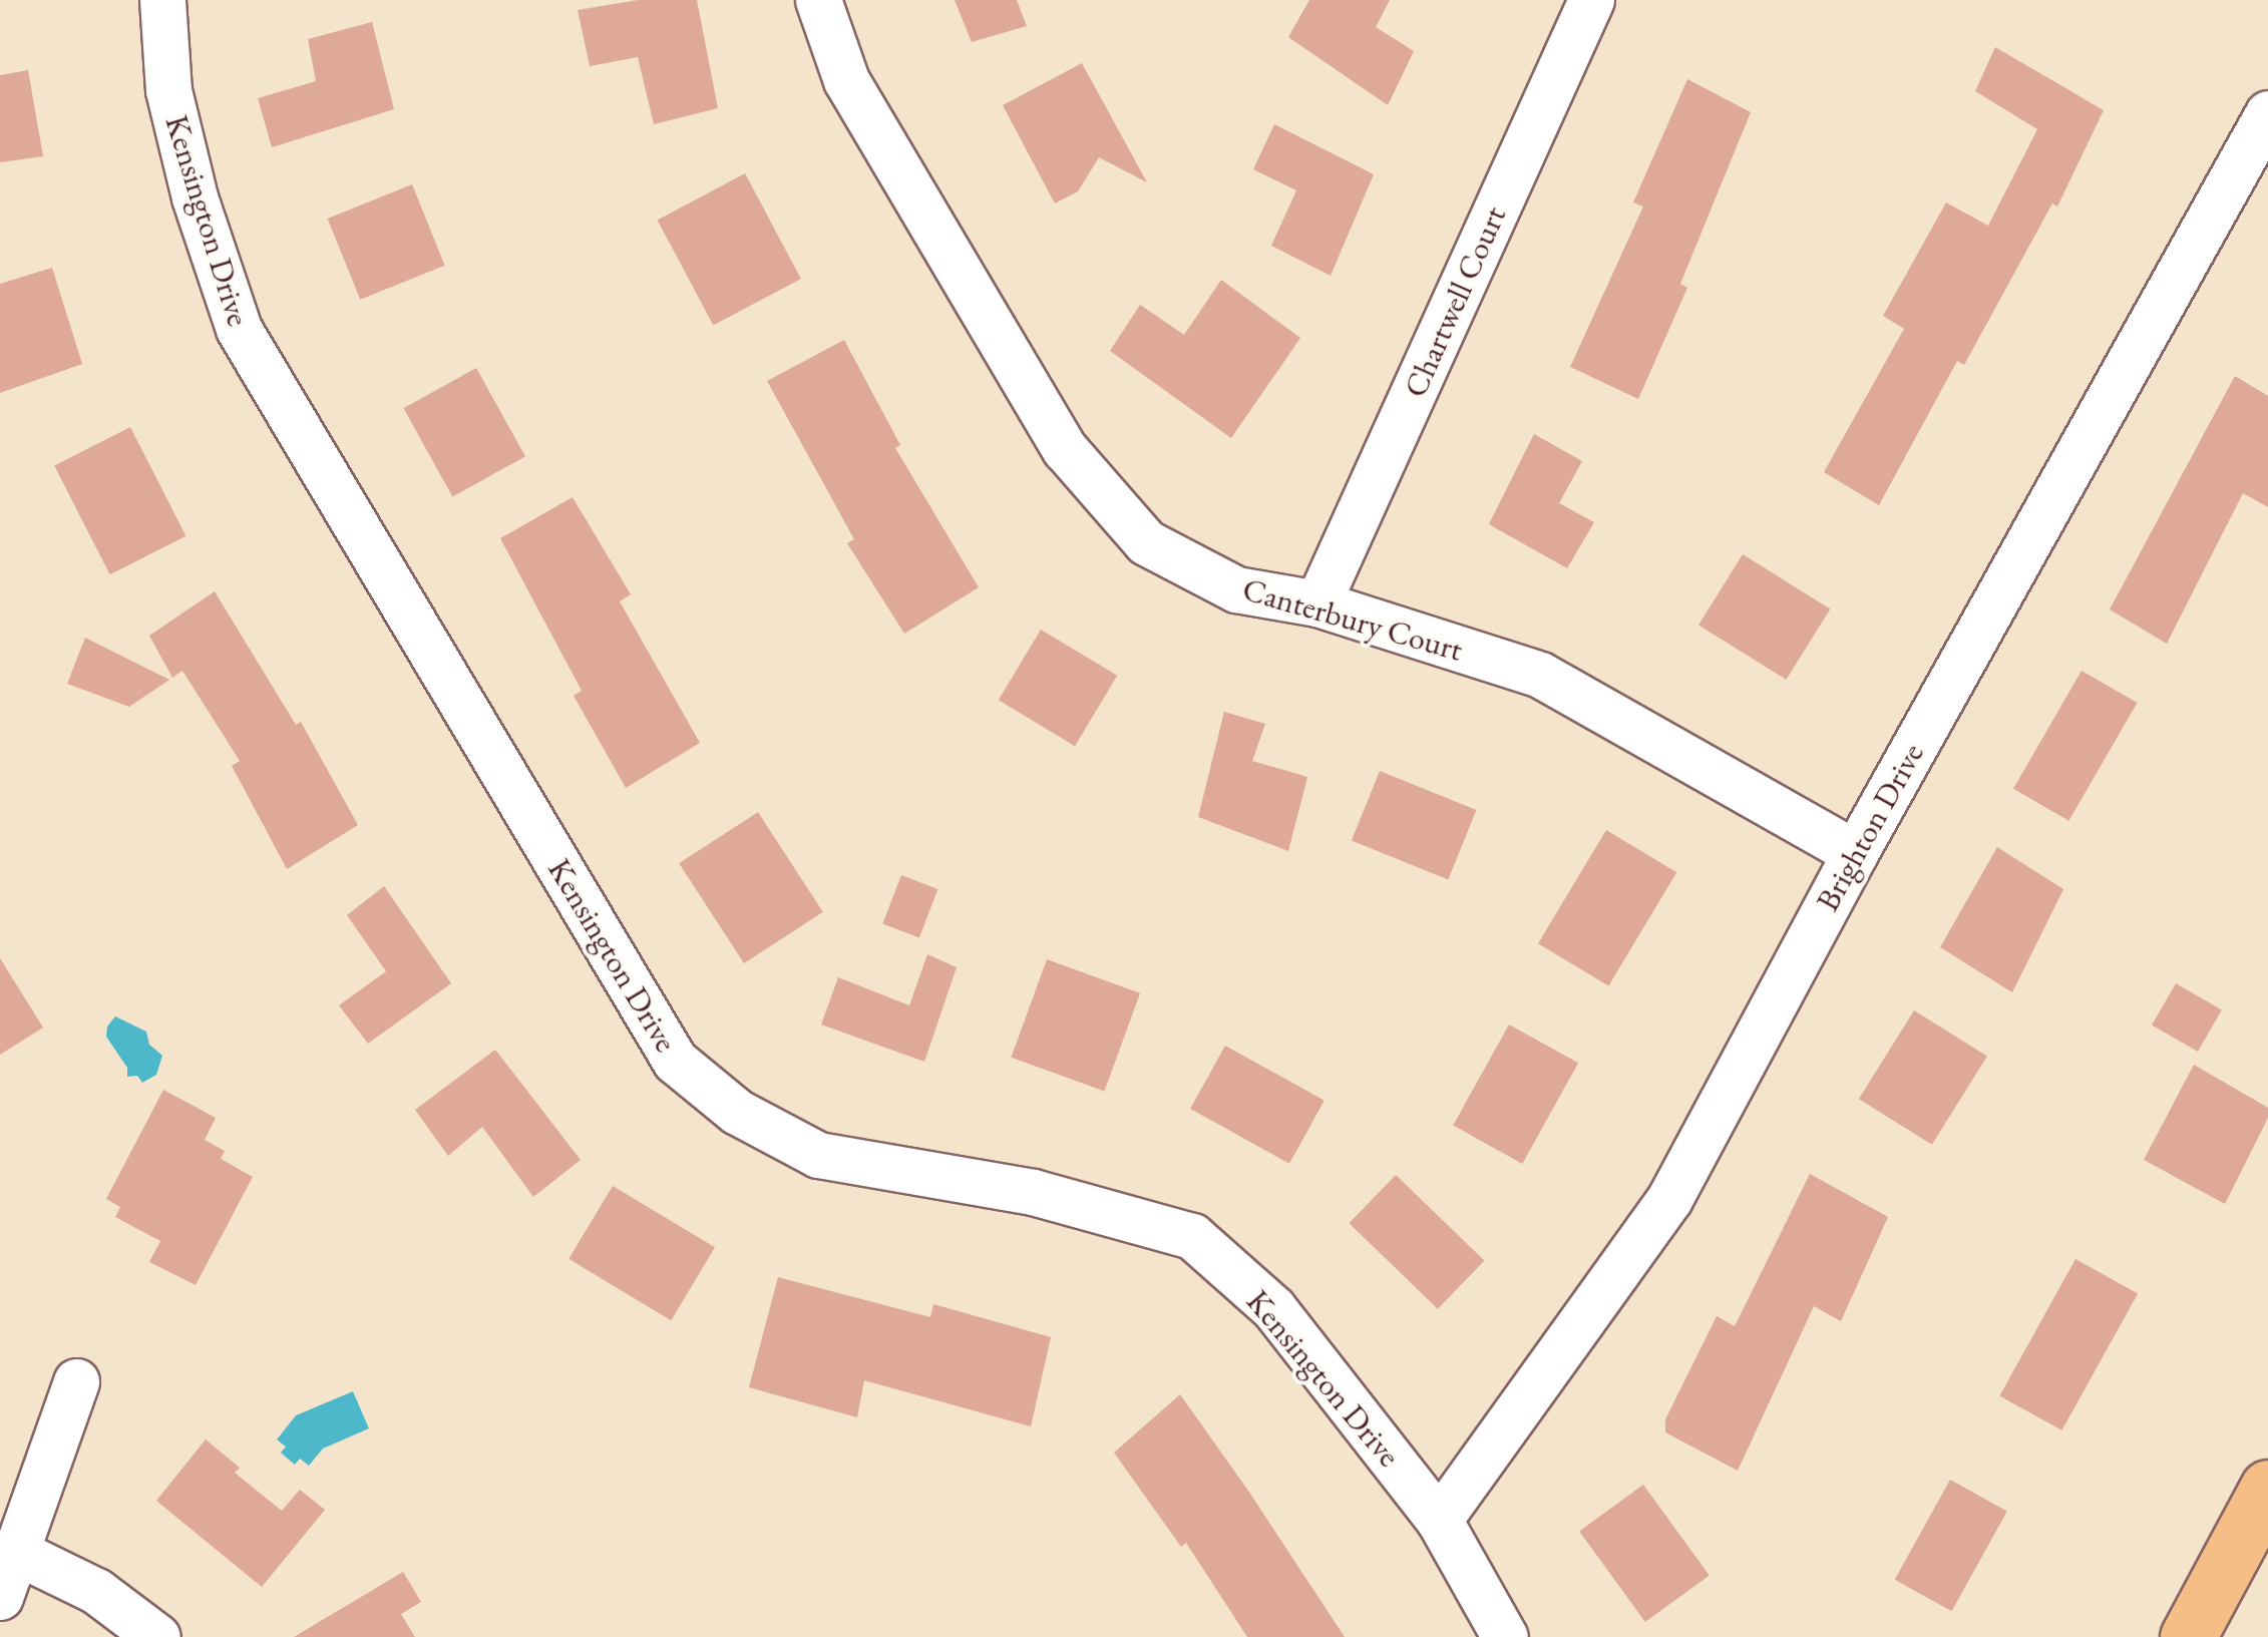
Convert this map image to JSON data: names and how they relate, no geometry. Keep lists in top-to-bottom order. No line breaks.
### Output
{"streets":{"street":["Kensington Drive","Chartwell Court","Canterbury Court","Brighton Drive"]},"crossings":[["Kensington Drive","Brighton Drive"],["Chartwell Court","Canterbury Court"],["Canterbury Court","Brighton Drive"]]}
